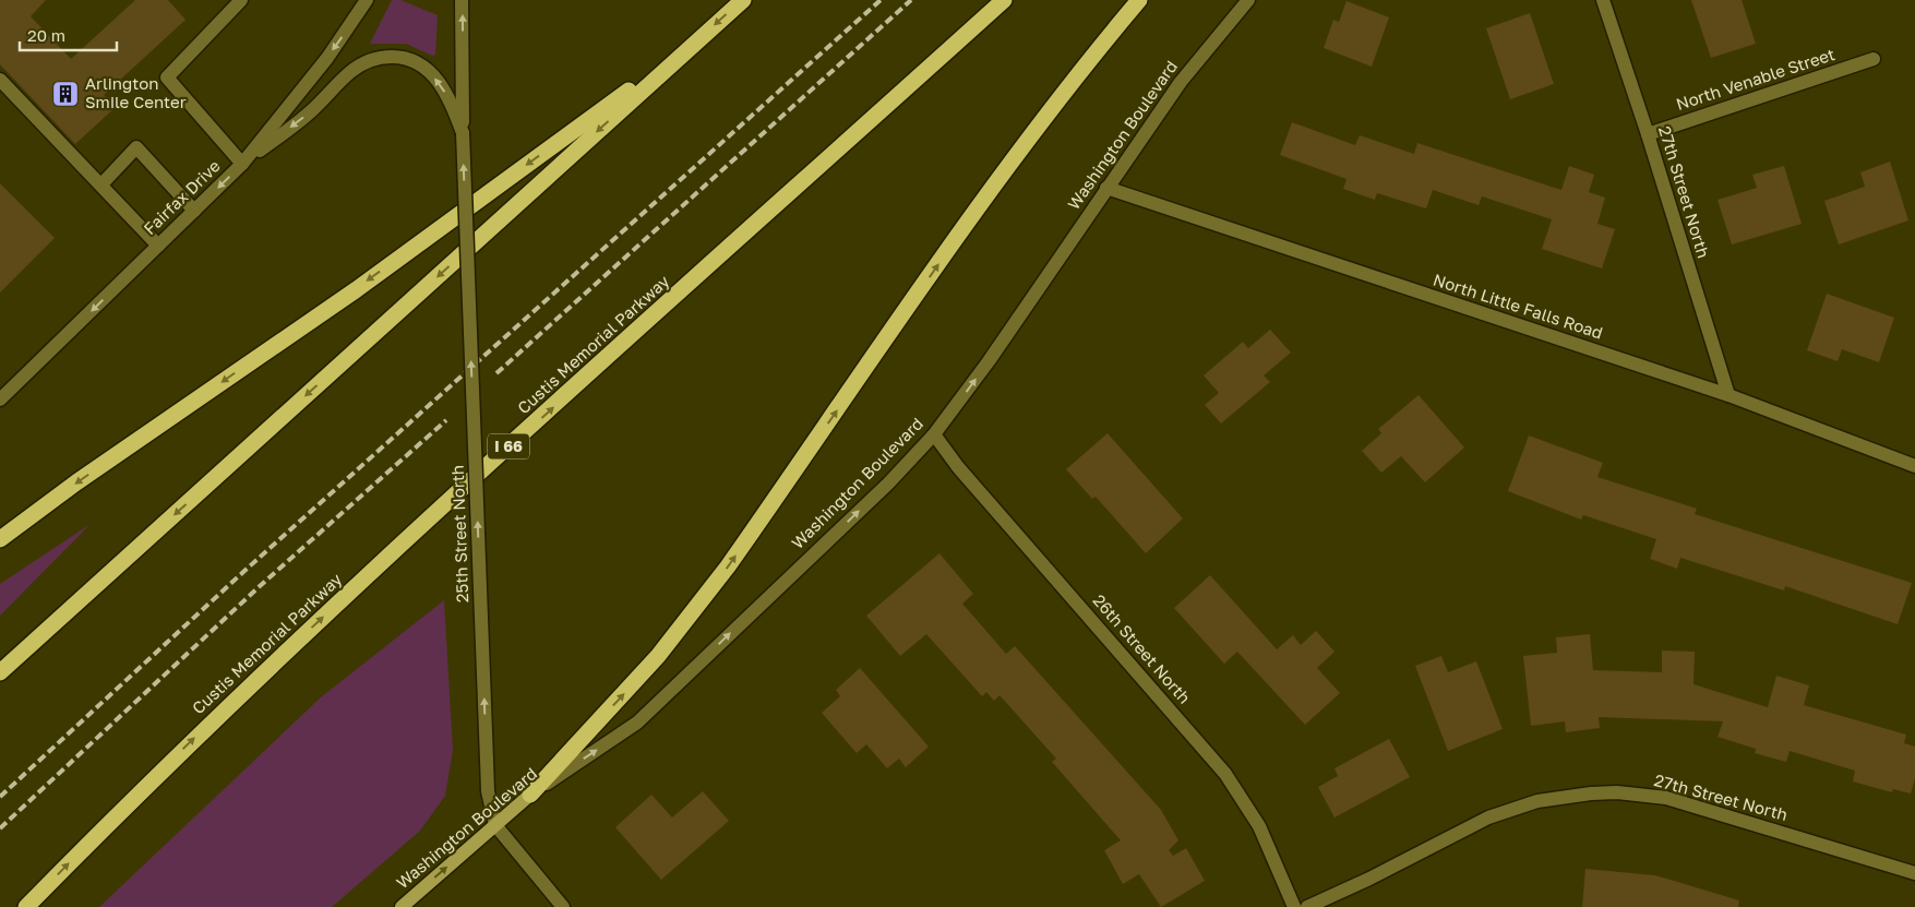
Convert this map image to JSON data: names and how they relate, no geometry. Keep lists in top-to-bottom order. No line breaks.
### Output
{"streets":{"highway":["Custis Memorial Parkway","I 66"],"main road":["Washington Boulevard"],"street":["North Venable Street","27th Street North","Fairfax Drive","North Little Falls Road","25th Street North","26th Street North"]},"crossings":[["North Venable Street","27th Street North"],["Washington Boulevard","North Little Falls Road"],["Washington Boulevard","25th Street North"],["Washington Boulevard","26th Street North"],["27th Street North","North Little Falls Road"]],"one_way":["Washington Boulevard","Fairfax Drive","Custis Memorial Parkway","25th Street North"],"places":{"building":["Arlington Smile Center"]},"scale_bar":"20 m"}
